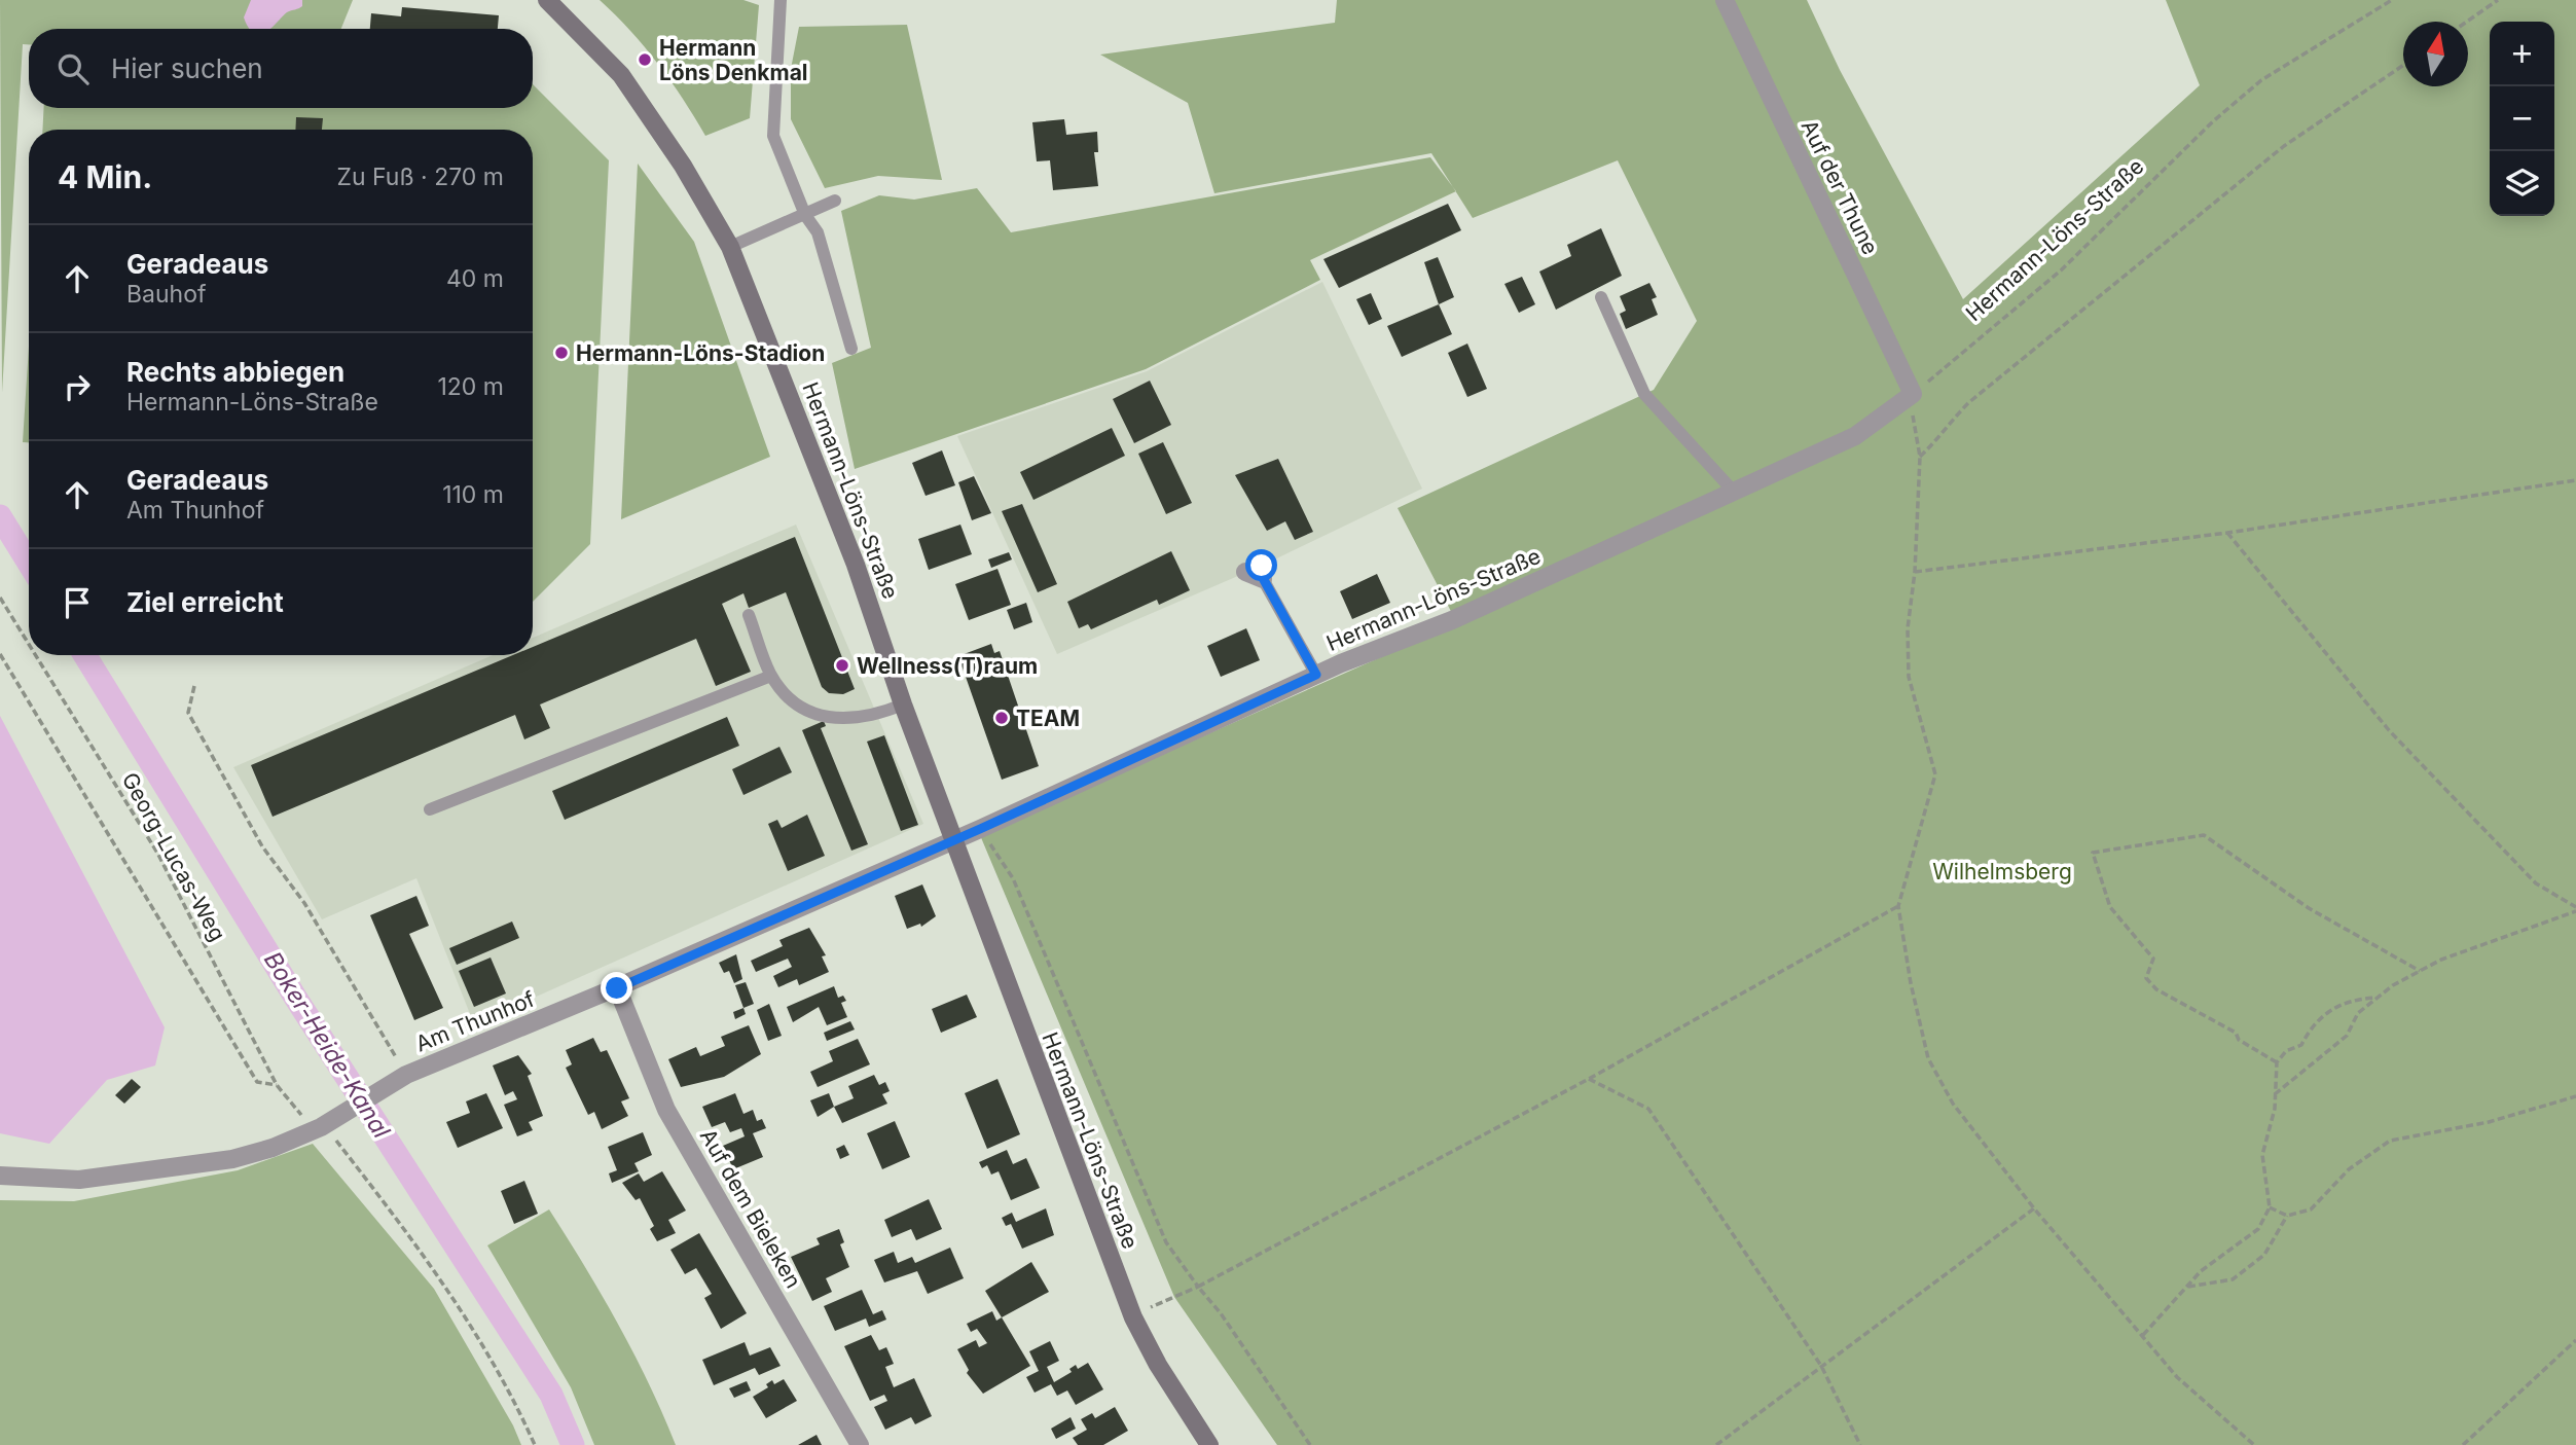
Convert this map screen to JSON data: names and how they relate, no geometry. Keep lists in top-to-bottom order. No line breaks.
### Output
{"streets":{"street":["Auf der Thune","Hermann-Löns-Straße","Am Thunhof","Auf dem Bieleken"],"path":["Georg-Lucas-Weg"]},"crossings":[["Auf der Thune","Hermann-Löns-Straße"],["Hermann-Löns-Straße","Am Thunhof"],["Georg-Lucas-Weg","Am Thunhof"],["Am Thunhof","Auf dem Bieleken"]],"water":["Boker-Heide-Kanal"],"parks":["Wilhelmsberg"],"places":["Hermann Löns Denkmal","Hermann-Löns-Stadion","Wellness(T)raum","TEAM"],"north":"top","page":{"map_buttons":["+","−"],"search":"Hier suchen","heading":["4 Min.","Zu Fuß · 270 m"],"list":[["Geradeaus","Bauhof","40 m"],["Rechts abbiegen","Hermann-Löns-Straße","120 m"],["Geradeaus","Am Thunhof","110 m"],"Ziel erreicht"]}}
